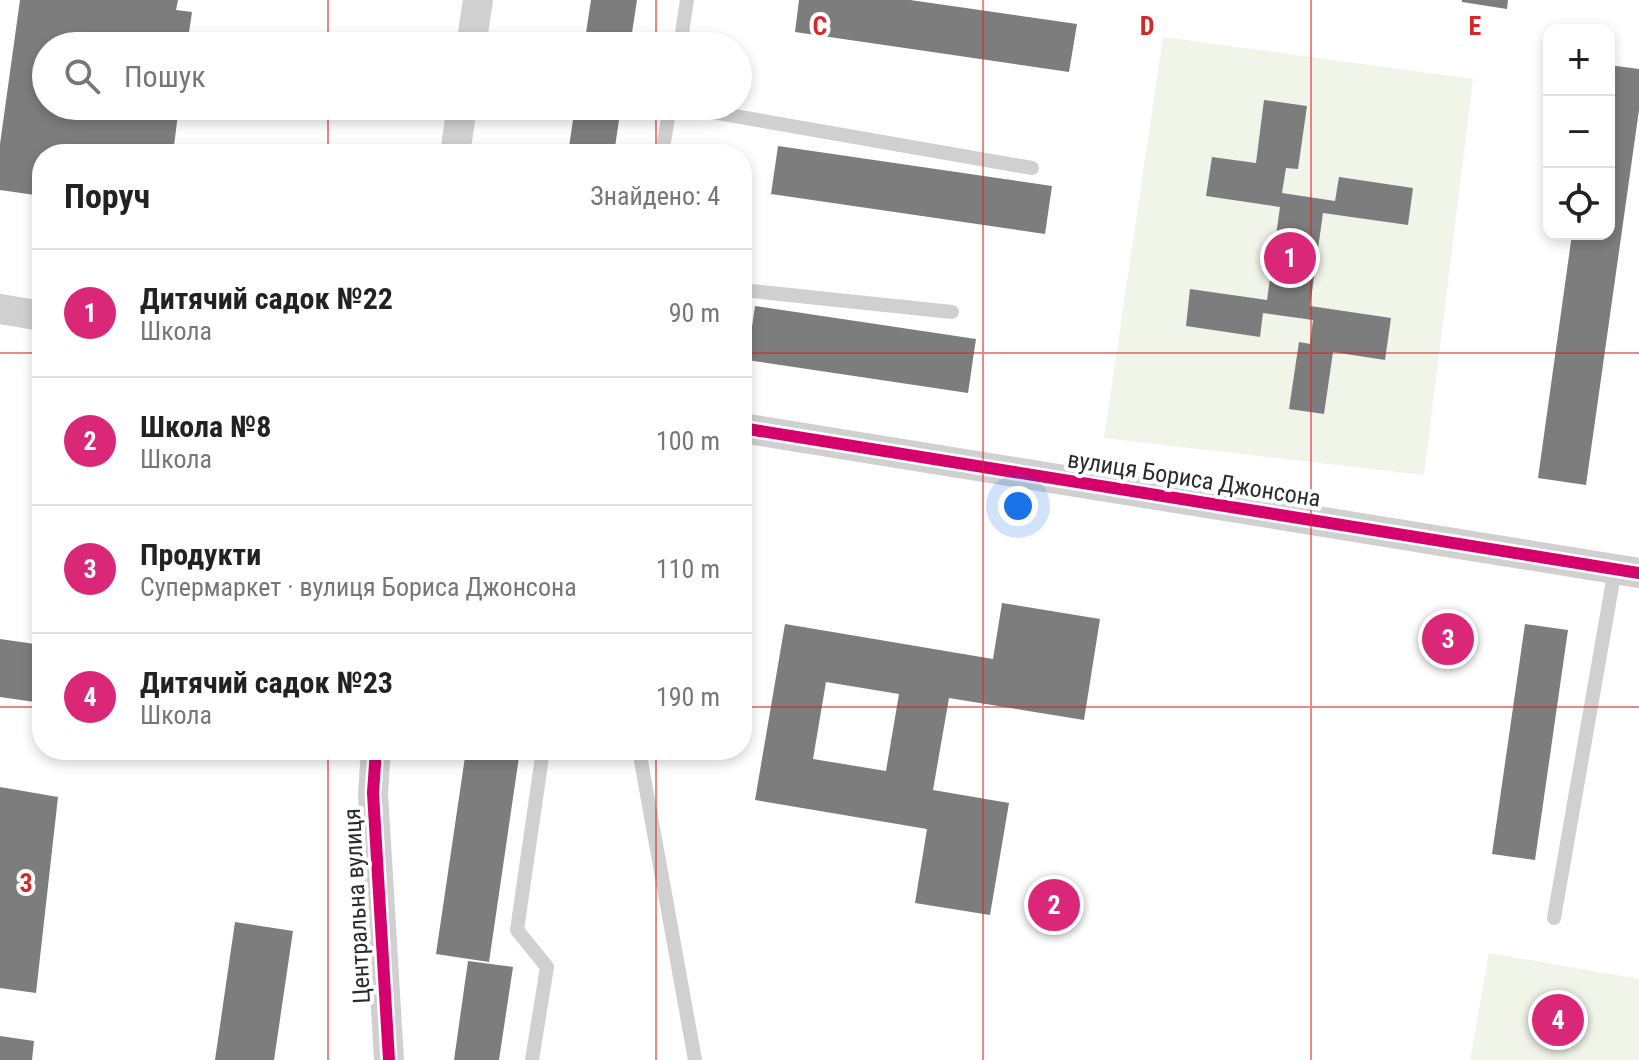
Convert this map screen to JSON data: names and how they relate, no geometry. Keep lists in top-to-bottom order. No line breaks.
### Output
{"streets":{"street":["вулиця Бориса Джонсона","Центральна вулиця"]},"page":{"map_buttons":["+","−"],"search":"Пошук","heading":["Поруч","Знайдено: 4"],"pins":["1","3","2","4"],"list":[{"mark":"1","name":"Дитячий садок №22","note":"Школа","value":"90 m"},{"mark":"2","name":"Школа №8","note":"Школа","value":"100 m"},{"mark":"3","name":"Продукти","note":"Супермаркет · вулиця Бориса Джонсона","value":"110 m"},{"mark":"4","name":"Дитячий садок №23","note":"Школа","value":"190 m"}]},"grid":{"columns":["C","D","E"],"rows":["3"]}}
